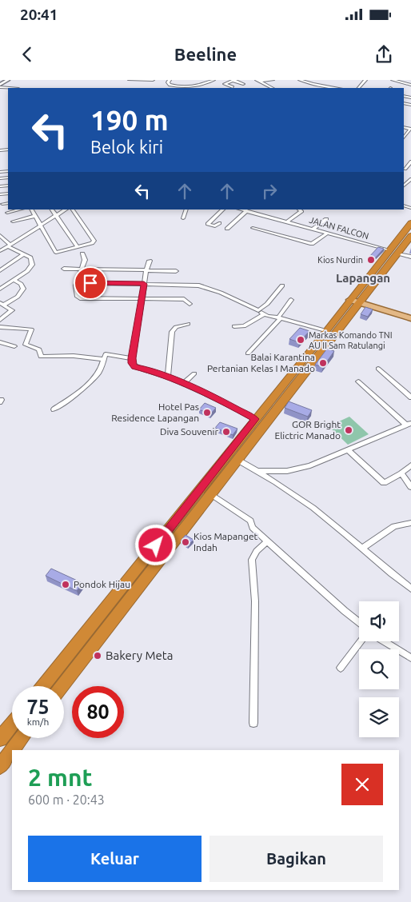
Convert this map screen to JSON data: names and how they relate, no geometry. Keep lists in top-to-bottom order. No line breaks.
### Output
{"streets":{"street":["JALAN FALCON"]},"districts":["Lapangan"],"places":["Kios Nurdin","Markas Komando TNI AU II Sam Ratulangi","Balai Karantina Pertanian Kelas I Manado","Hotel Pas Residence Lapangan","GOR Bright Elictric Manado","Diva Souvenir","Kios Mapanget Indah","Pondok Hijau","Bakery Meta"],"page":{"status":"20:41","header":"Beeline","turn":["190 m","Belok kiri"],"speed":"75 km/h","limit":"80","heading":["2 mnt","600 m · 20:43"],"buttons":["Keluar","Bagikan"]}}
